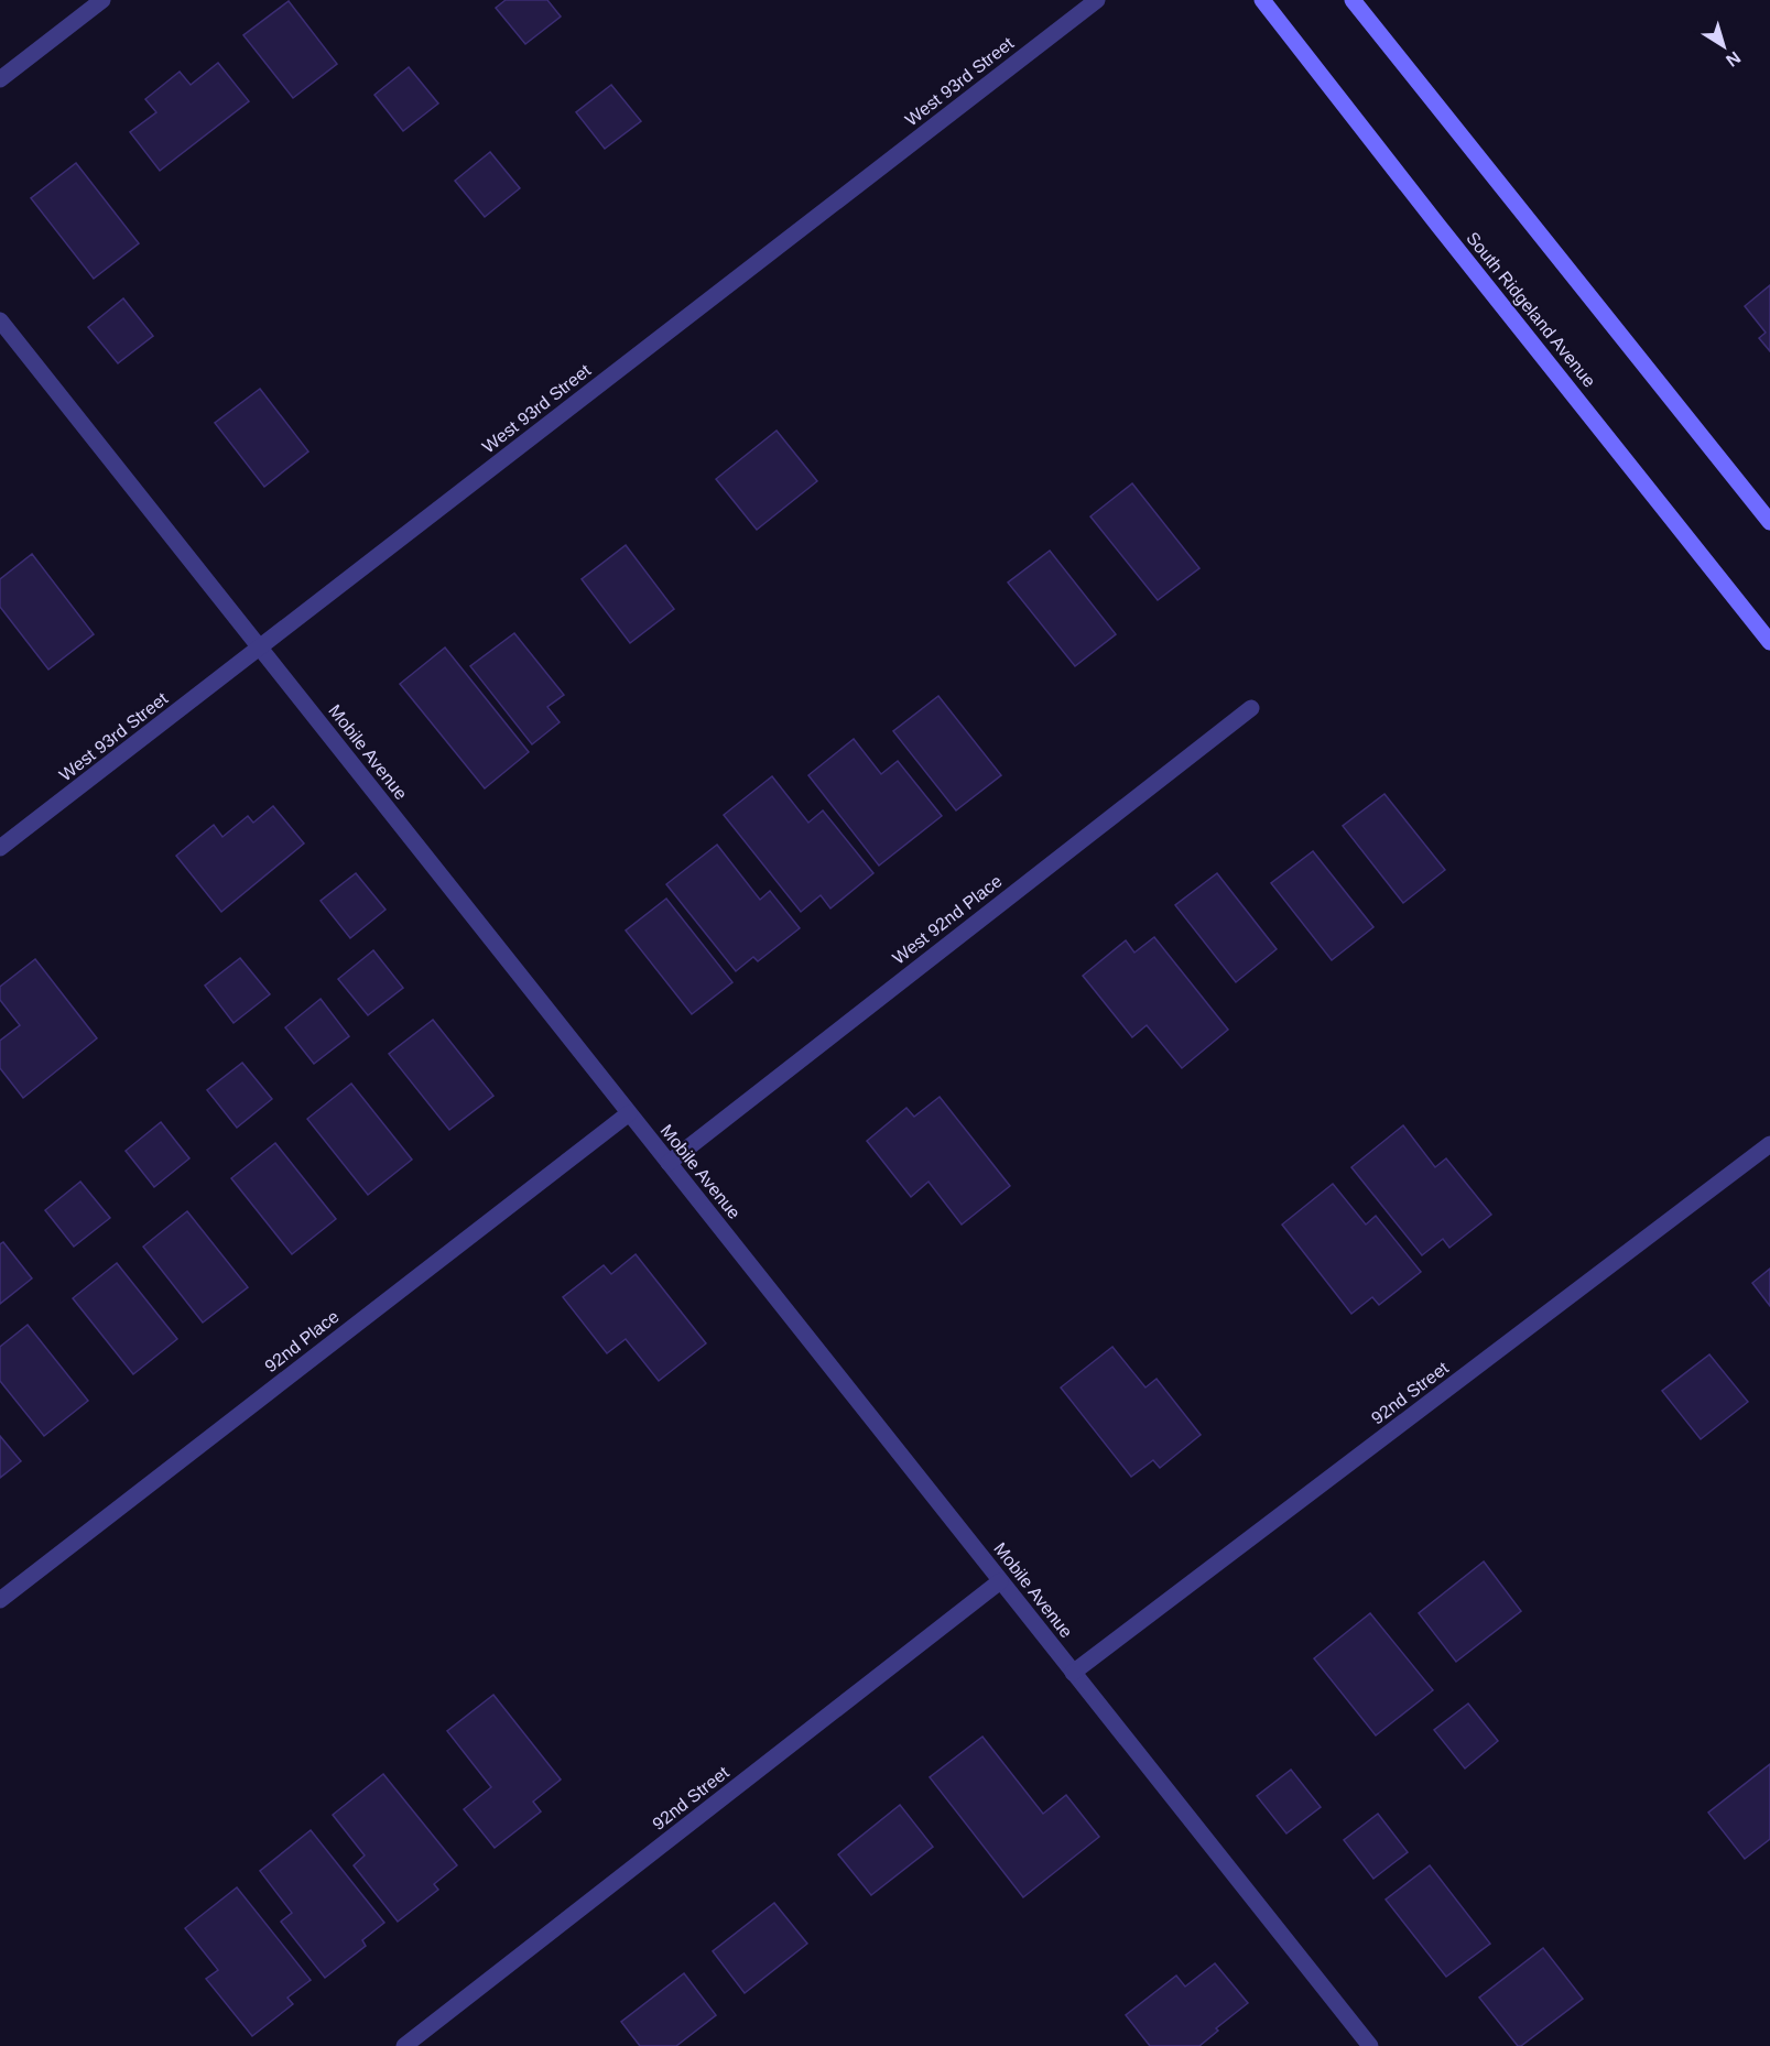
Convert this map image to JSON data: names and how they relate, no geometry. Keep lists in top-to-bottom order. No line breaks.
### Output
{"streets":{"main road":["South Ridgeland Avenue"],"street":["West 93rd Street","Mobile Avenue","West 92nd Place","92nd Place","92nd Street"]},"crossings":[["West 93rd Street","Mobile Avenue"],["Mobile Avenue","West 92nd Place"],["Mobile Avenue","92nd Place"],["Mobile Avenue","92nd Street"]],"north":"bottom right"}
